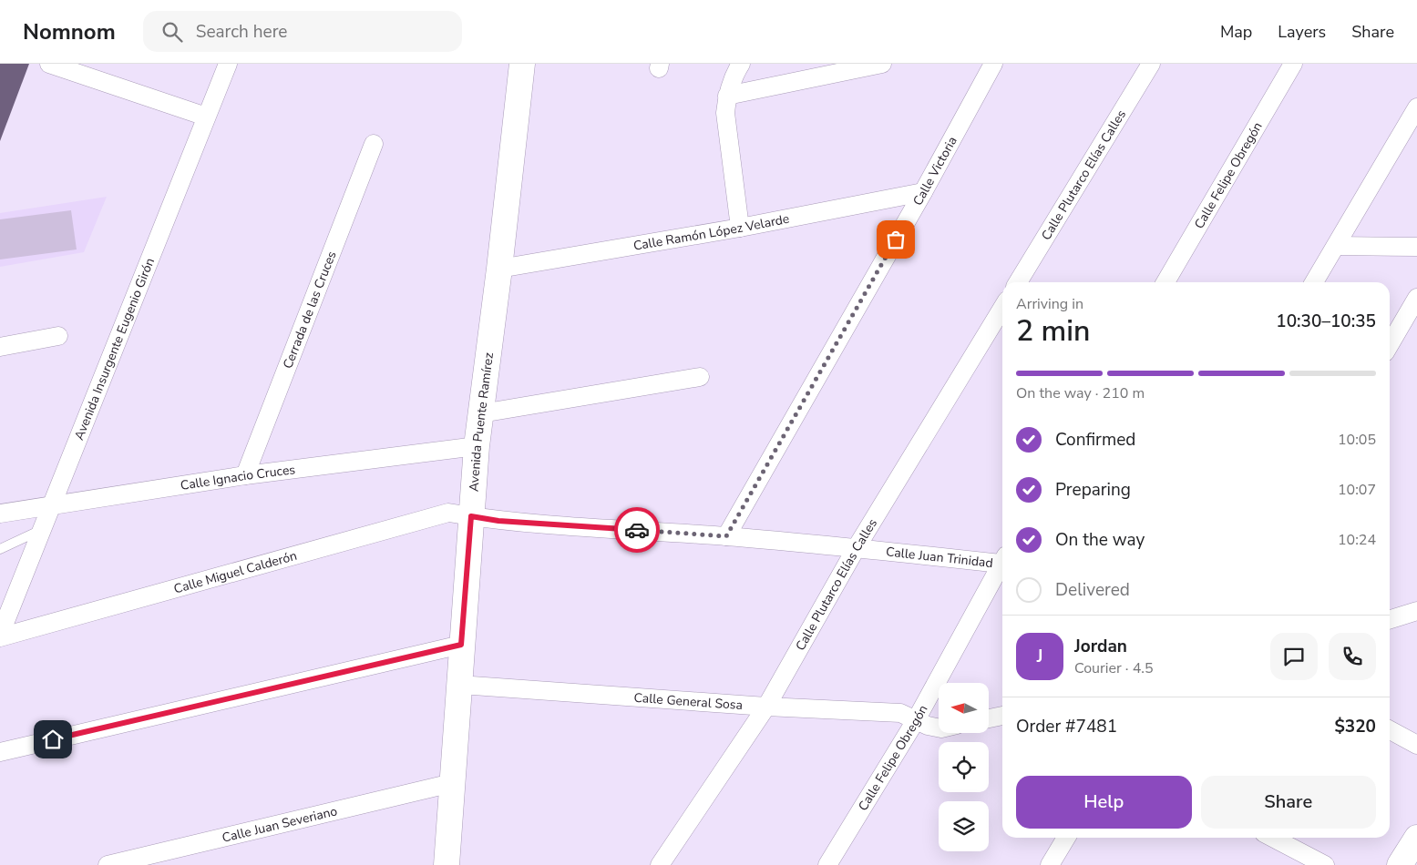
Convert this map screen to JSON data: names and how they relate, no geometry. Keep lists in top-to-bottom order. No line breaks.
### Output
{"streets":{"street":["Calle Victoria","Calle Plutarco Elías Calles","Calle Felipe Obregón","Calle Ramón López Velarde","Cerrada de las Cruces","Avenida Insurgente Eugenio Girón","Avenida Puente Ramírez","Calle Ignacio Cruces","Calle Juan Trinidad","Calle Miguel Calderón","Calle General Sosa","Calle Juan Severiano"]},"crossings":[["Calle Victoria","Calle Ramón López Velarde"],["Calle Victoria","Calle Juan Trinidad"],["Calle Plutarco Elías Calles","Calle Juan Trinidad"],["Calle Plutarco Elías Calles","Calle General Sosa"],["Calle Felipe Obregón","Calle General Sosa"],["Calle Ramón López Velarde","Avenida Puente Ramírez"],["Cerrada de las Cruces","Calle Ignacio Cruces"],["Avenida Insurgente Eugenio Girón","Calle Ignacio Cruces"],["Avenida Insurgente Eugenio Girón","Calle Miguel Calderón"],["Avenida Puente Ramírez","Calle Ignacio Cruces"],["Avenida Puente Ramírez","Calle Juan Trinidad"],["Avenida Puente Ramírez","Calle Miguel Calderón"],["Avenida Puente Ramírez","Calle General Sosa"],["Avenida Puente Ramírez","Calle Juan Severiano"],["Calle Juan Trinidad","Calle Miguel Calderón"]],"north":"left","page":{"header":"Nomnom","search":"Search here","nav":["Map","Layers","Share"],"heading":["2 min","Arriving in","10:30–10:35"],"panel":["Jordan","Courier · 4.5","Order #7481","$320"],"bar":"On the way · 210 m","list":[["Confirmed","10:05"],["Preparing","10:07"],["On the way","10:24"],"Delivered"],"round":"J","buttons":["Help","Share"]}}
